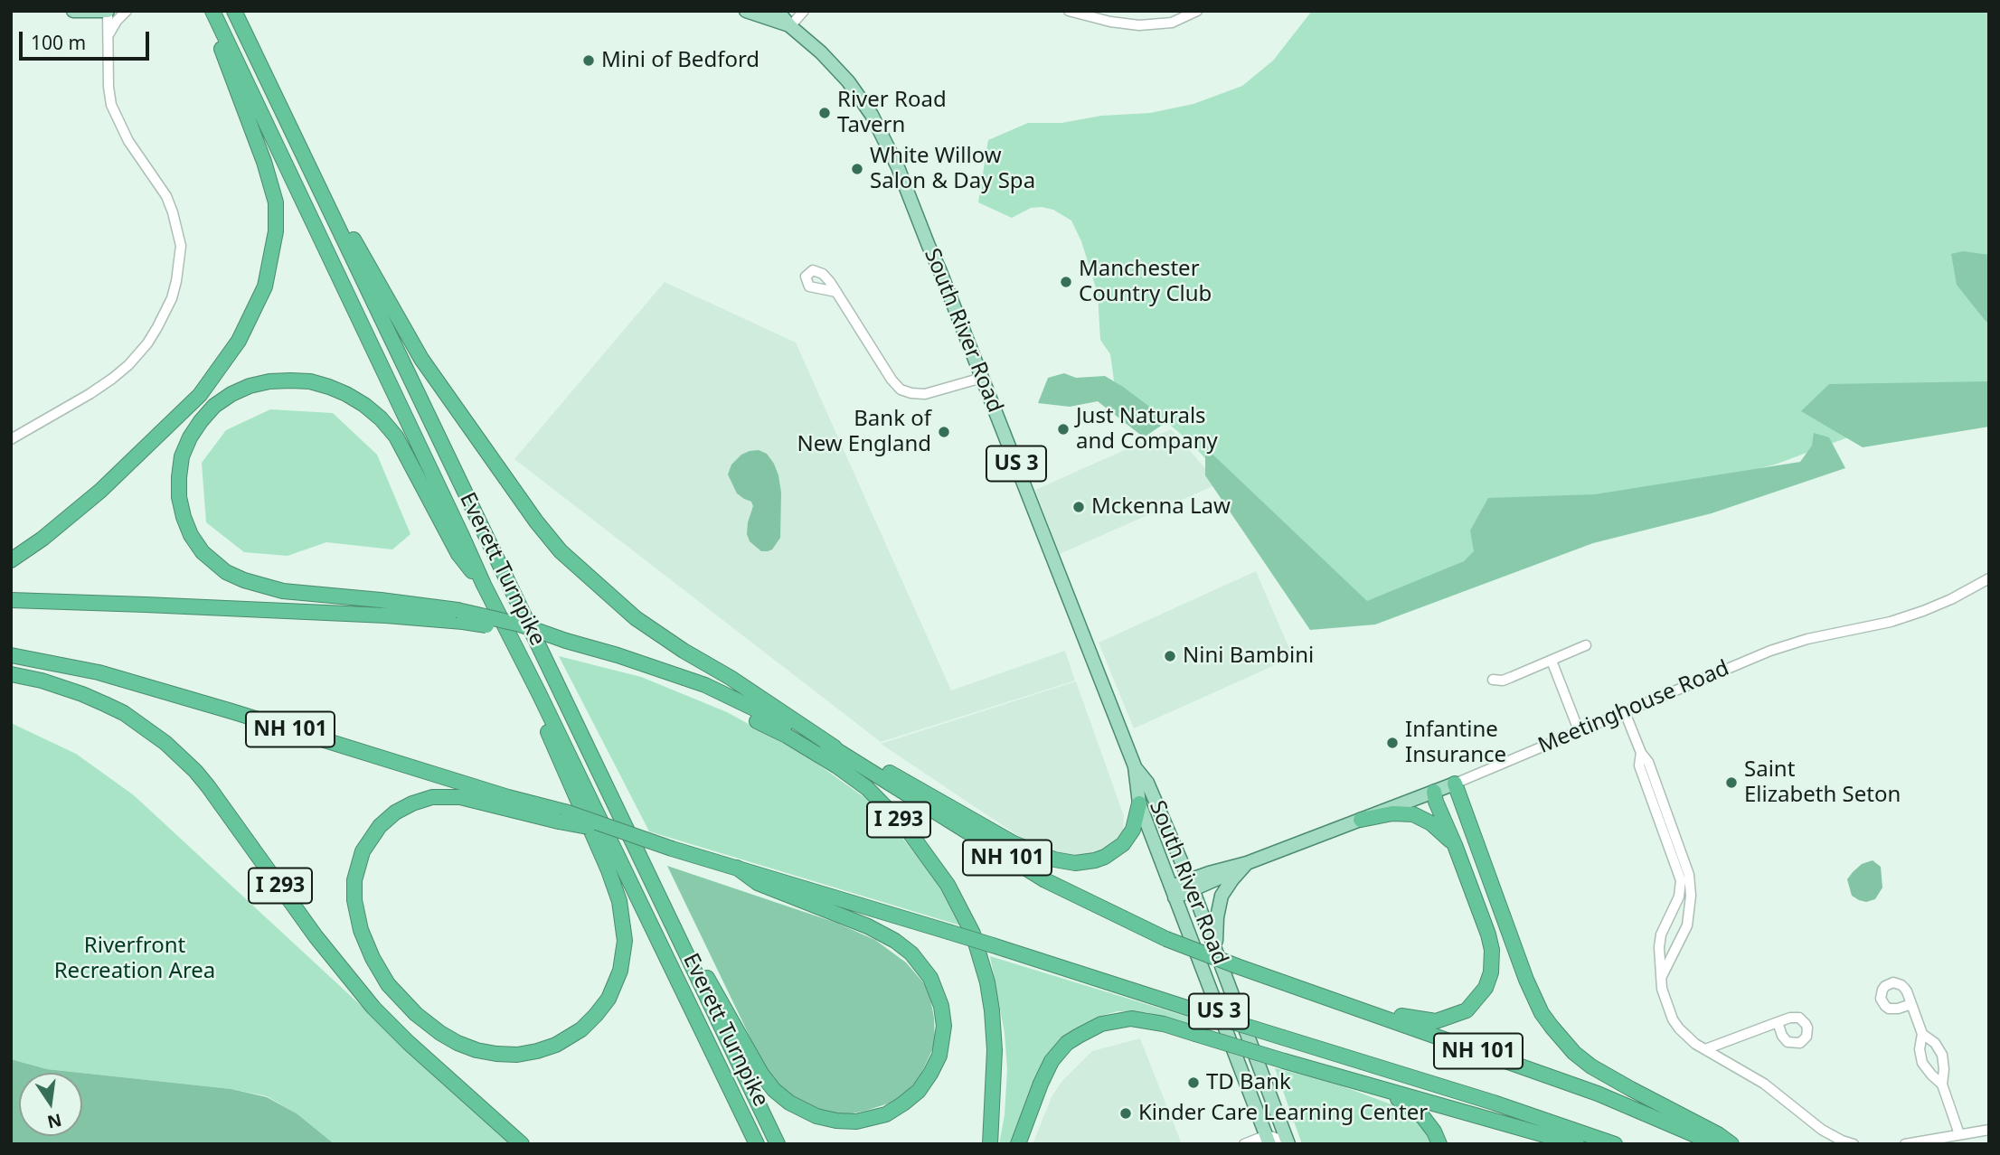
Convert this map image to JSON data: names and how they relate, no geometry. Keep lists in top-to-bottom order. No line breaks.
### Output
{"streets":{"highway":["Everett Turnpike","NH 101","I 293"],"main road":["South River Road","US 3","Meetinghouse Road"]},"crossings":[["South River Road","Meetinghouse Road"],["NH 101","I 293"]],"parks":["Riverfront Recreation Area"],"places":["Mini of Bedford","River Road Tavern","White Willow Salon & Day Spa","Manchester Country Club","Just Naturals and Company","Bank of New England","Mckenna Law","Nini Bambini","Infantine Insurance","Saint Elizabeth Seton","TD Bank","Kinder Care Learning Center"],"scale_bar":"100 m","north":"bottom"}
